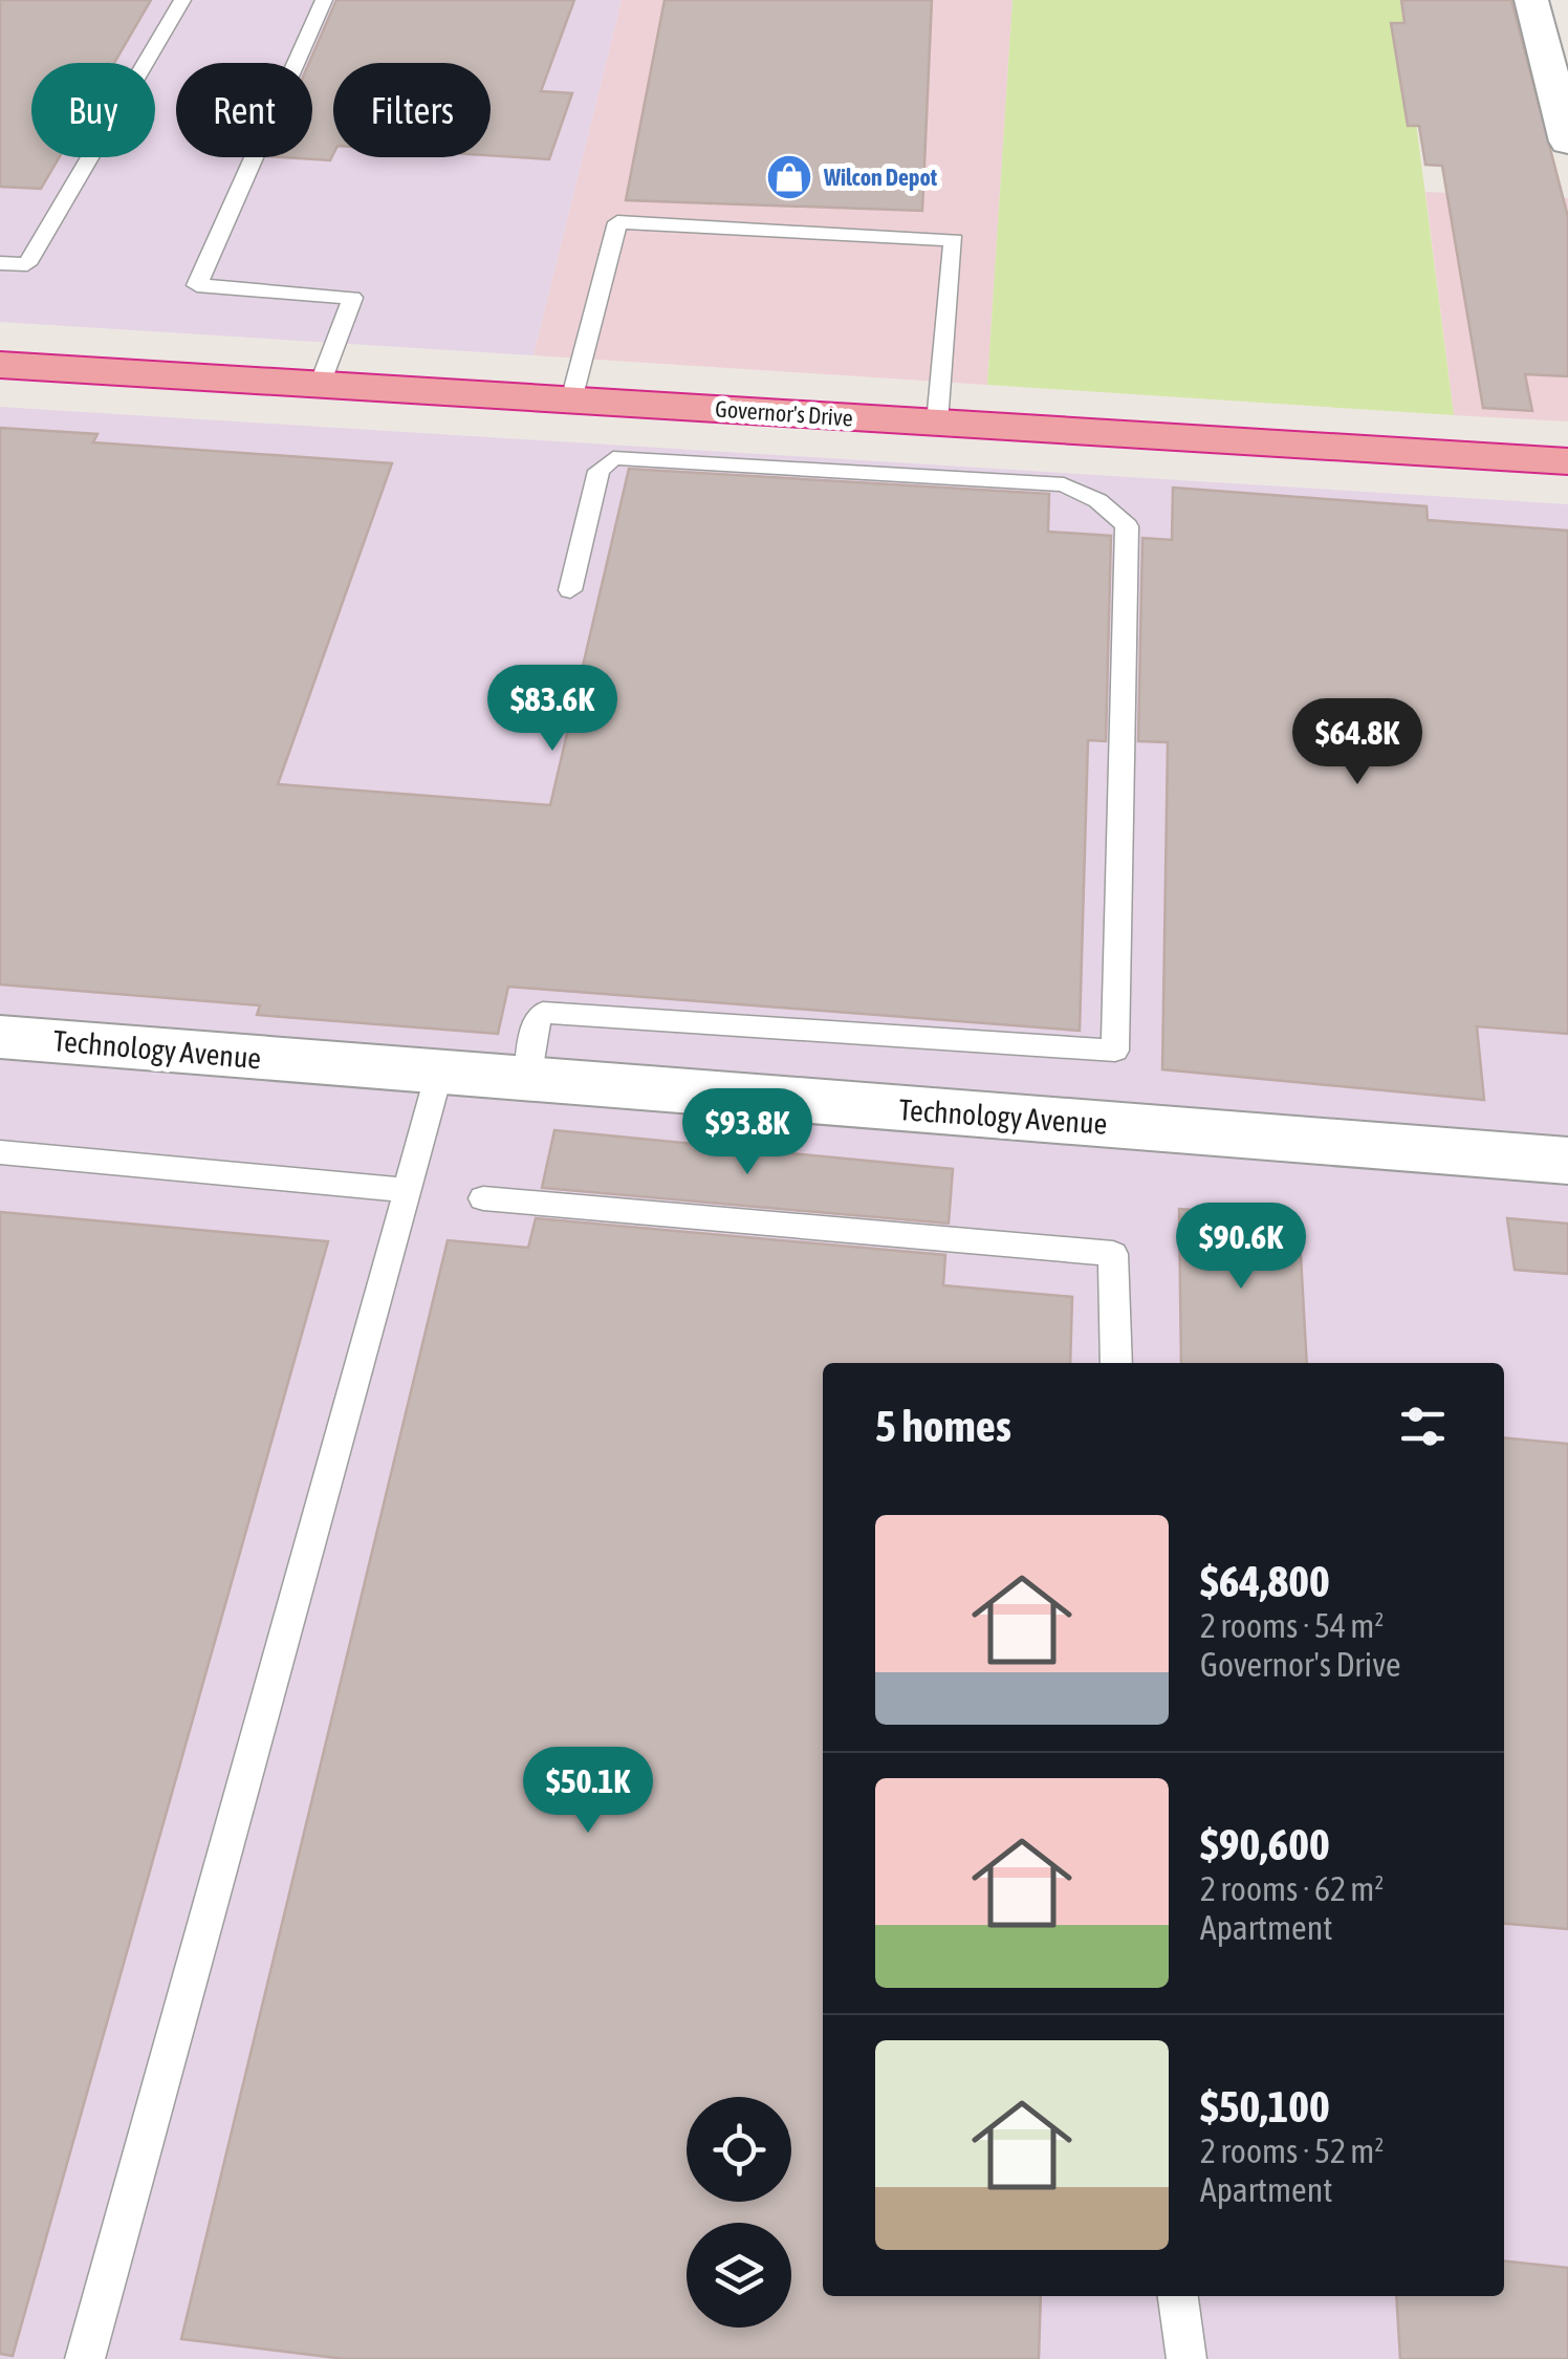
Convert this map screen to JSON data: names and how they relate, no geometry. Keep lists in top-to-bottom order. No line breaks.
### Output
{"streets":{"highway":["Governor's Drive"],"street":["Technology Avenue"]},"places":{"shop":["Wilcon Depot"]},"page":{"chip":["Buy","Rent","Filters"],"price":["$83.6K","$64.8K","$93.8K","$90.6K","$50.1K"],"heading":"5 homes","list":[{"name":"$64,800","note":"2 rooms · 54 m² · Governor's Drive"},{"name":"$90,600","note":"2 rooms · 62 m² · Apartment"},{"name":"$50,100","note":"2 rooms · 52 m² · Apartment"}]}}
